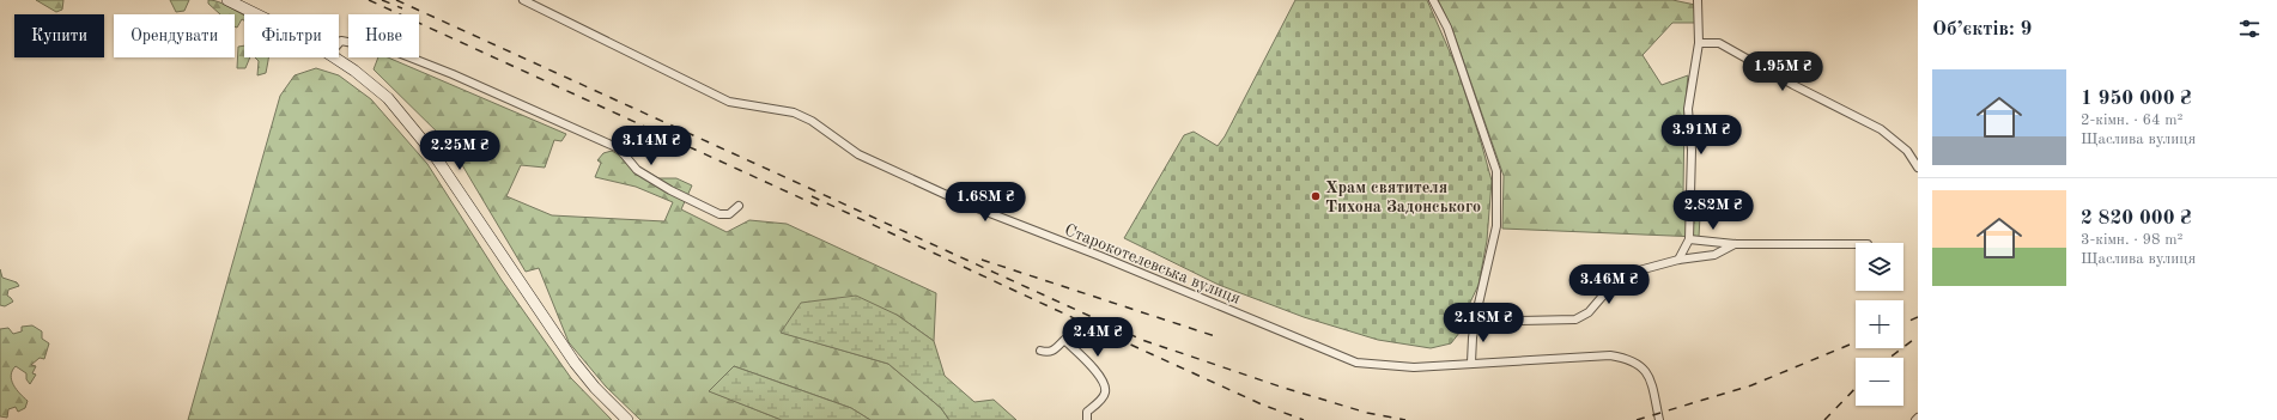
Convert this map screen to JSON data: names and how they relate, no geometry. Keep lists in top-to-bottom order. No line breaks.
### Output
{"streets":{"street":["Старокотелевська вулиця"]},"places":["Храм святителя Тихона Задонського"],"page":{"heading":"Об’єктів: 9","chip":["Купити","Орендувати","Фільтри","Нове"],"price":["1.95M ₴","3.91M ₴","3.14M ₴","2.25M ₴","1.68M ₴","2.82M ₴","3.46M ₴","2.18M ₴","2.4M ₴"],"list":[{"name":"1 950 000 ₴","note":"2-кімн. · 64 m² · Щаслива вулиця"},{"name":"2 820 000 ₴","note":"3-кімн. · 98 m² · Щаслива вулиця"}],"map_buttons":["+","−"]}}
